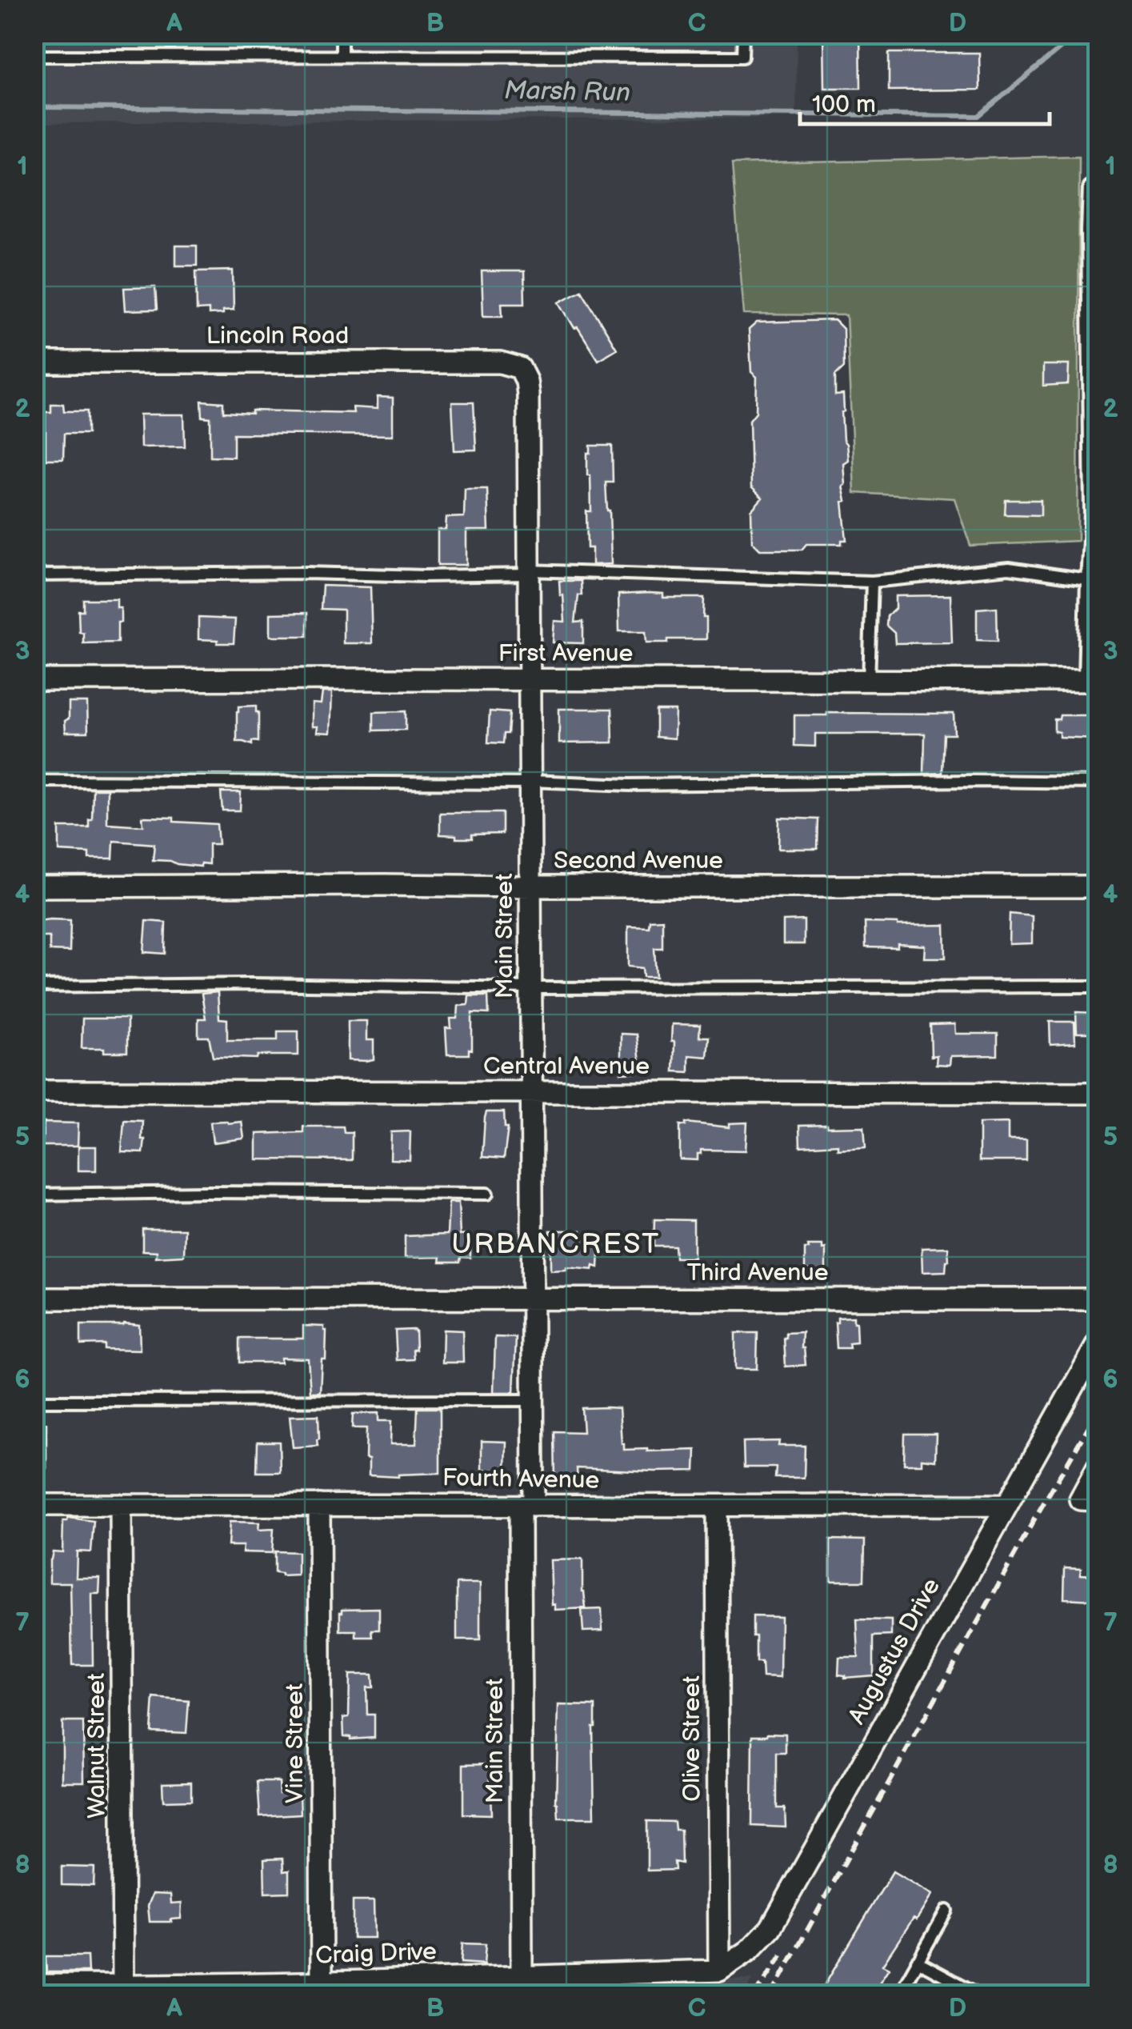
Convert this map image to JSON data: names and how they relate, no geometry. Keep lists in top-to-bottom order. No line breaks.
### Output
{"streets":{"street":["Lincoln Road","First Avenue","Second Avenue","Main Street","Central Avenue","Third Avenue","Fourth Avenue","Augustus Drive","Olive Street","Vine Street","Walnut Street","Craig Drive"]},"crossings":[["Lincoln Road","Main Street"],["First Avenue","Main Street"],["Second Avenue","Main Street"],["Main Street","Central Avenue"],["Main Street","Third Avenue"],["Main Street","Fourth Avenue"],["Main Street","Craig Drive"],["Fourth Avenue","Augustus Drive"],["Fourth Avenue","Olive Street"],["Fourth Avenue","Vine Street"],["Fourth Avenue","Walnut Street"],["Augustus Drive","Olive Street"],["Augustus Drive","Craig Drive"],["Olive Street","Craig Drive"],["Vine Street","Craig Drive"],["Walnut Street","Craig Drive"]],"districts":["URBANCREST"],"water":["Marsh Run"],"scale_bar":"100 m","grid":{"columns":["A","B","C","D"],"rows":["1","2","3","4","5","6","7","8"]}}
